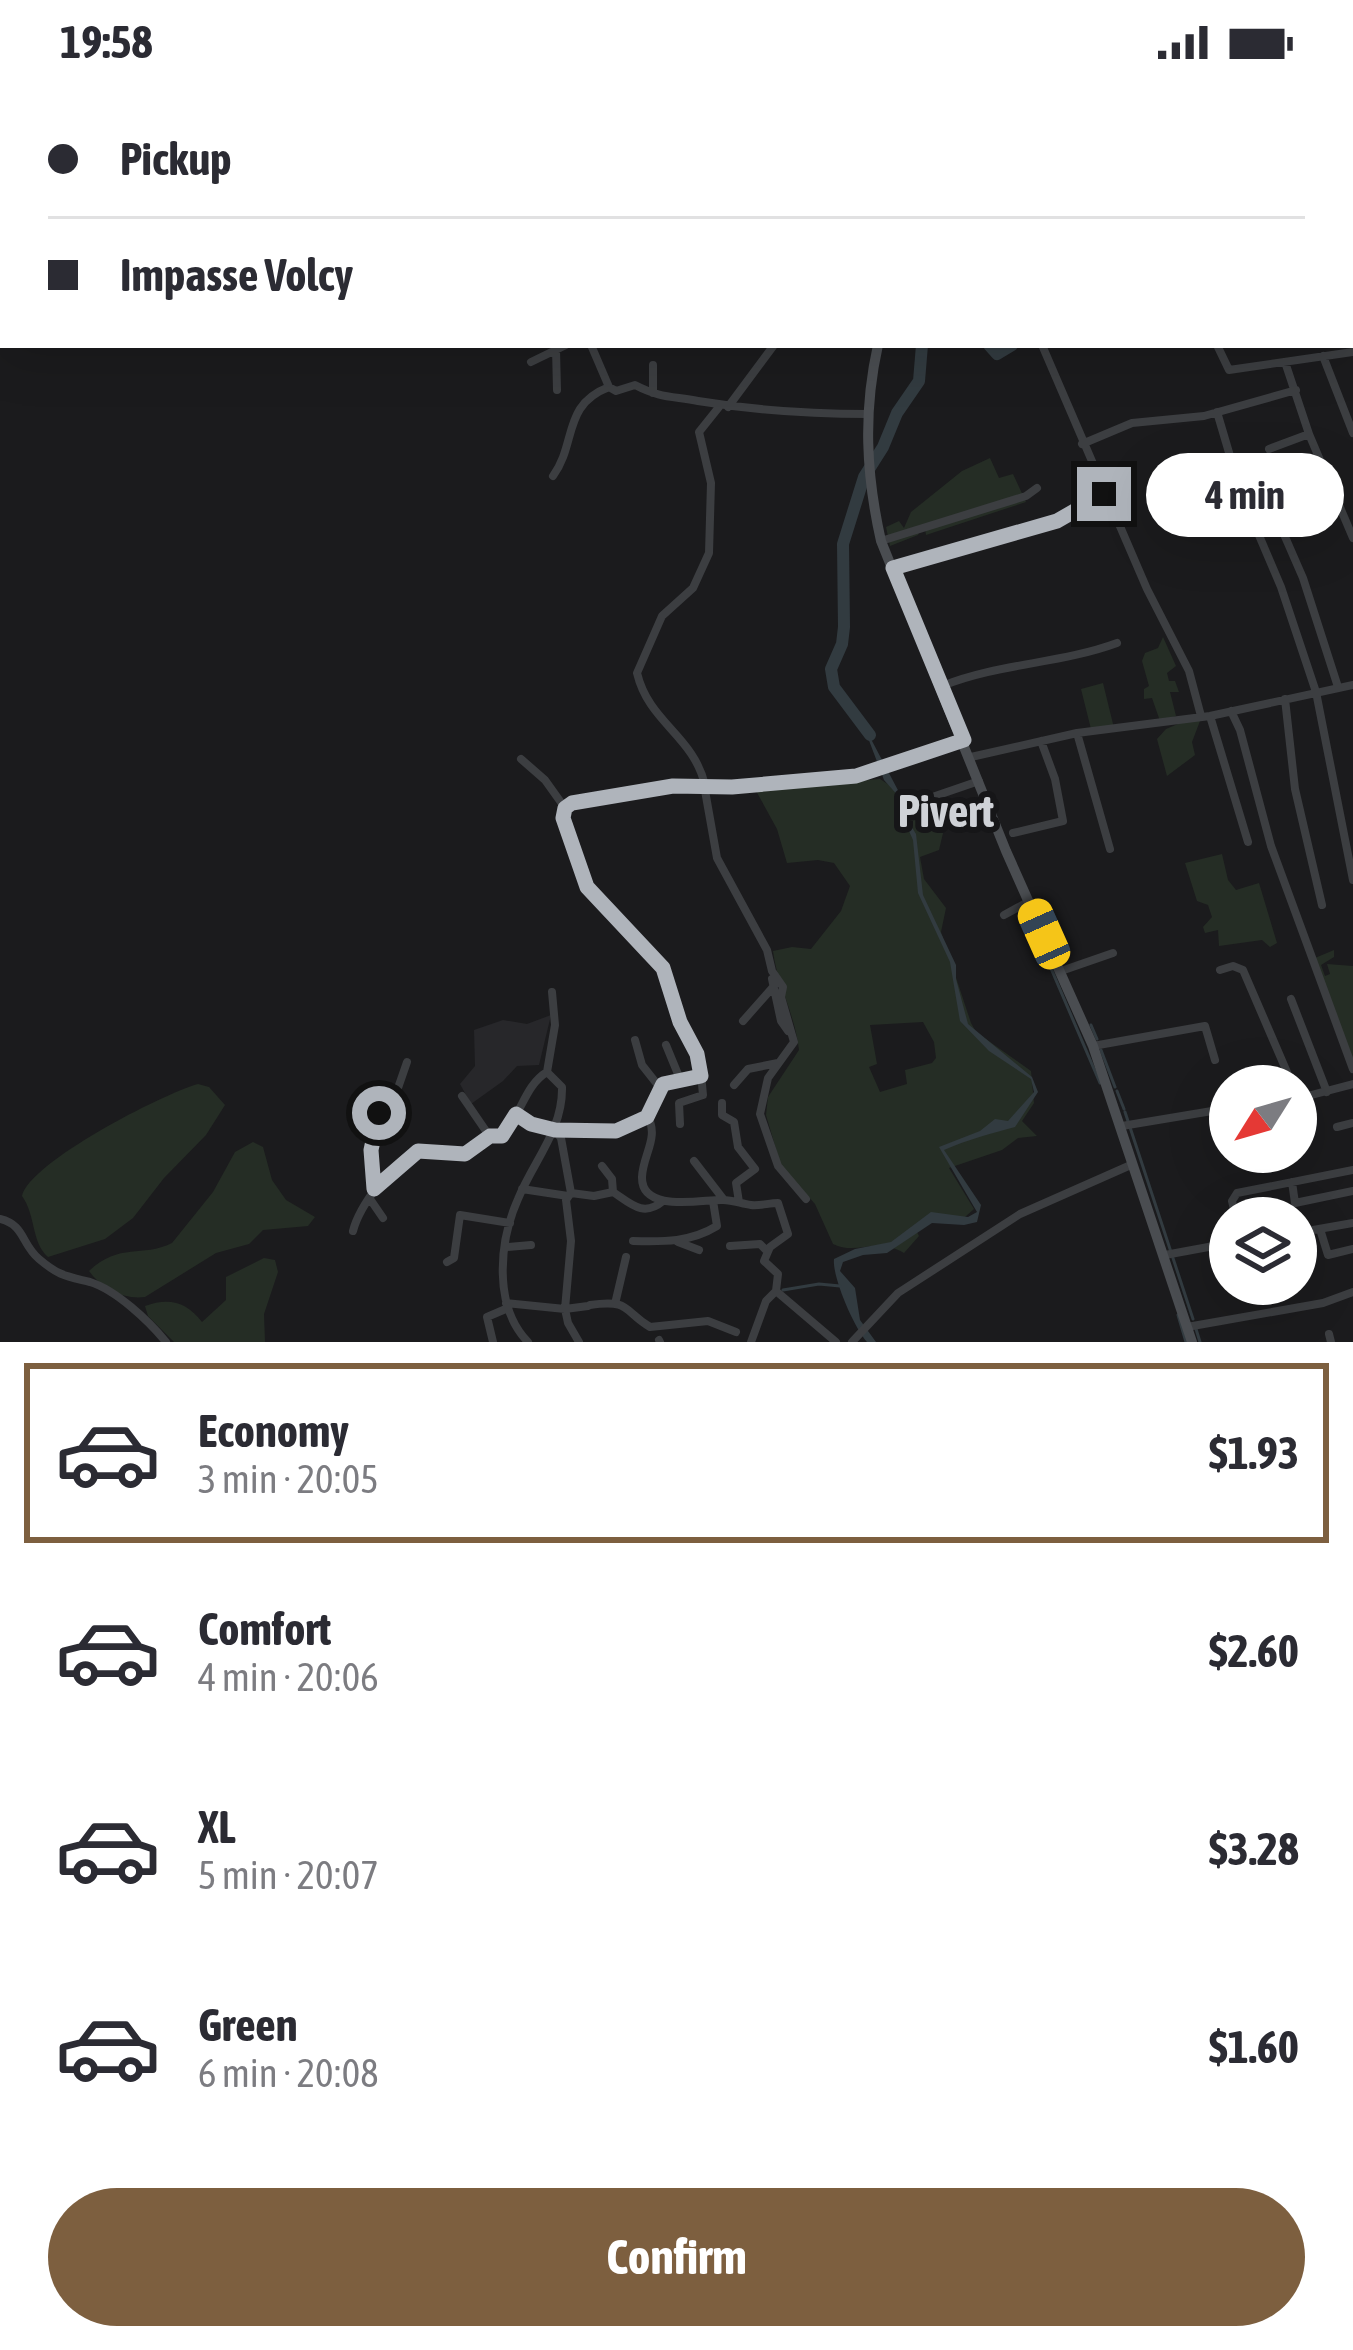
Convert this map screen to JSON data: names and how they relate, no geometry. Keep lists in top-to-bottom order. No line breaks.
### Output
{"districts":["Pivert"],"north":"bottom left","page":{"status":"19:58","banner":["Pickup","Impasse Volcy"],"bubble":"4 min","list":[{"name":"Economy","note":"3 min · 20:05","value":"$1.93"},{"name":"Comfort","note":"4 min · 20:06","value":"$2.60"},{"name":"XL","note":"5 min · 20:07","value":"$3.28"},{"name":"Green","note":"6 min · 20:08","value":"$1.60"}],"buttons":"Confirm"}}
